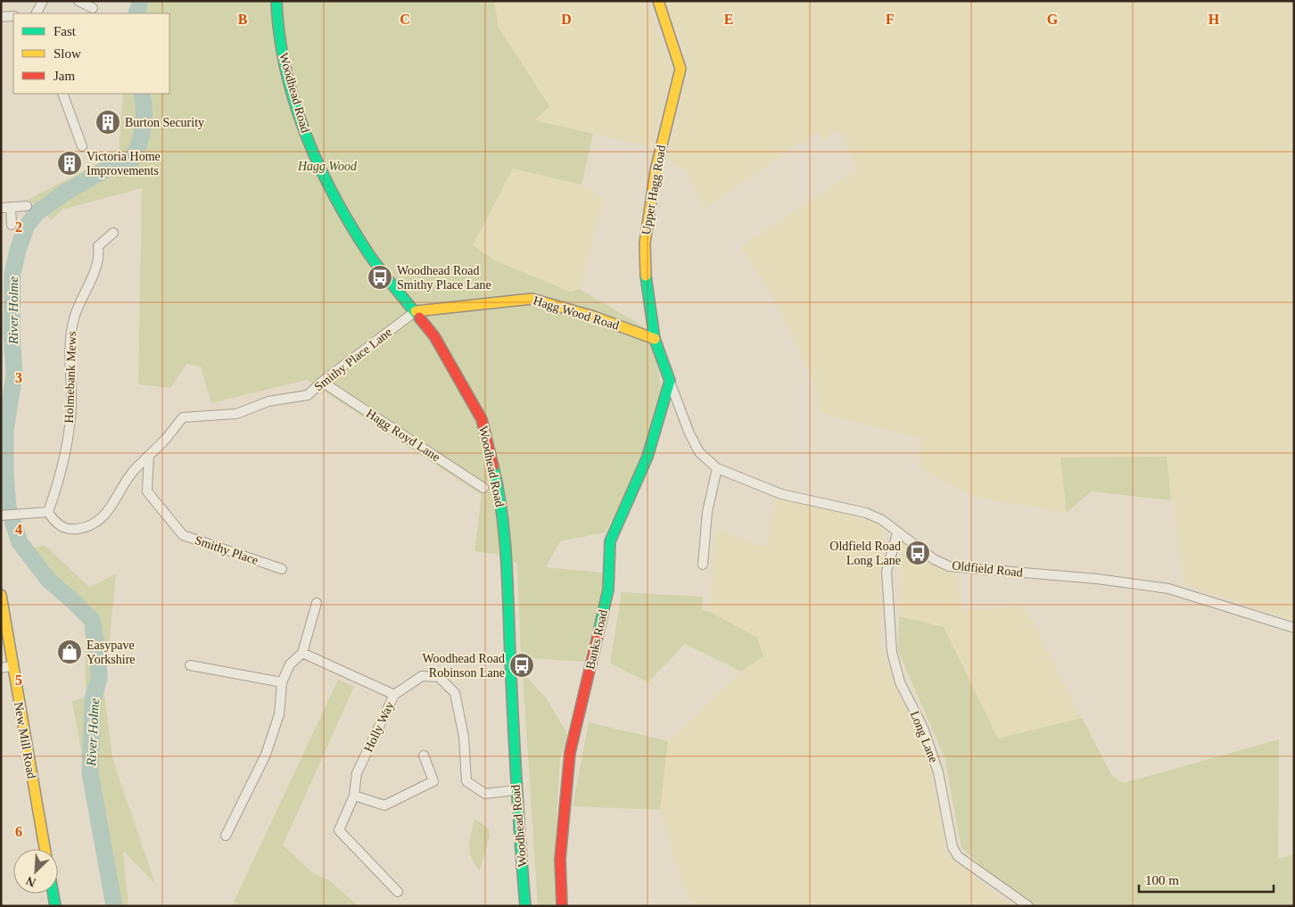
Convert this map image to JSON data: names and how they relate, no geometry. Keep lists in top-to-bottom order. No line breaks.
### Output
{"streets":{"main road":["Woodhead Road","Upper Hagg Road","Hagg Wood Road","Banks Road","New Mill Road"],"street":["Smithy Place Lane","Holmebank Mews","Hagg Royd Lane","Smithy Place","Oldfield Road","Holly Way","Long Lane"]},"crossings":[["Woodhead Road","Hagg Wood Road"],["Woodhead Road","Smithy Place Lane"],["Woodhead Road","Holly Way"],["Upper Hagg Road","Hagg Wood Road"],["Upper Hagg Road","Oldfield Road"],["Upper Hagg Road","Banks Road"],["Hagg Wood Road","Smithy Place Lane"],["Smithy Place Lane","Holmebank Mews"],["Smithy Place Lane","Hagg Royd Lane"],["Smithy Place Lane","Smithy Place"],["Oldfield Road","Banks Road"],["Oldfield Road","Long Lane"]],"water":["River Holme"],"parks":["Hagg Wood"],"places":{"building":["Burton Security","Victoria Home Improvements"],"bus stop":["Woodhead Road Smithy Place Lane","Oldfield Road Long Lane","Woodhead Road Robinson Lane"],"shop":["Easypave Yorkshire"]},"legend":["Fast","Slow","Jam"],"scale_bar":"100 m","north":"bottom left","grid":{"columns":["B","C","D","E","F","G","H"],"rows":["2","3","4","5","6"]}}
